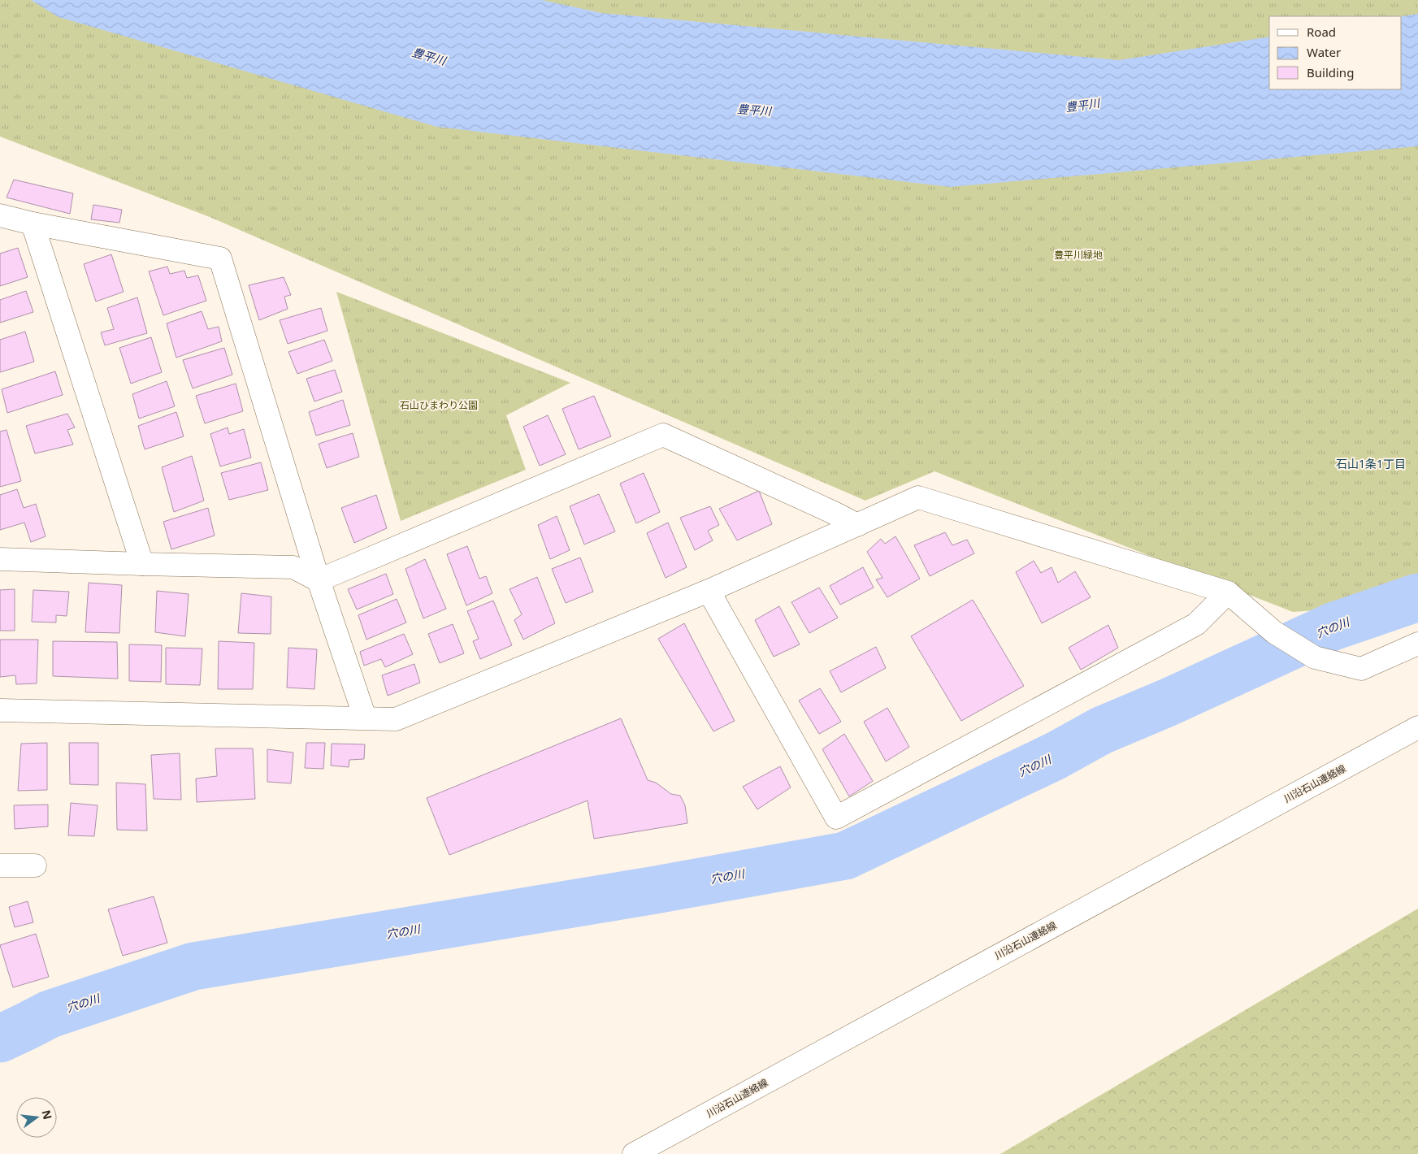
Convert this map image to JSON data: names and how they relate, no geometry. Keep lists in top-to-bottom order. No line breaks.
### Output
{"streets":{"street":["川沿石山連絡線"]},"districts":["石山1条1丁目"],"water":["豊平川","穴の川"],"parks":["豊平川緑地","石山ひまわり公園"],"legend":["Road","Water","Building"],"north":"right"}
